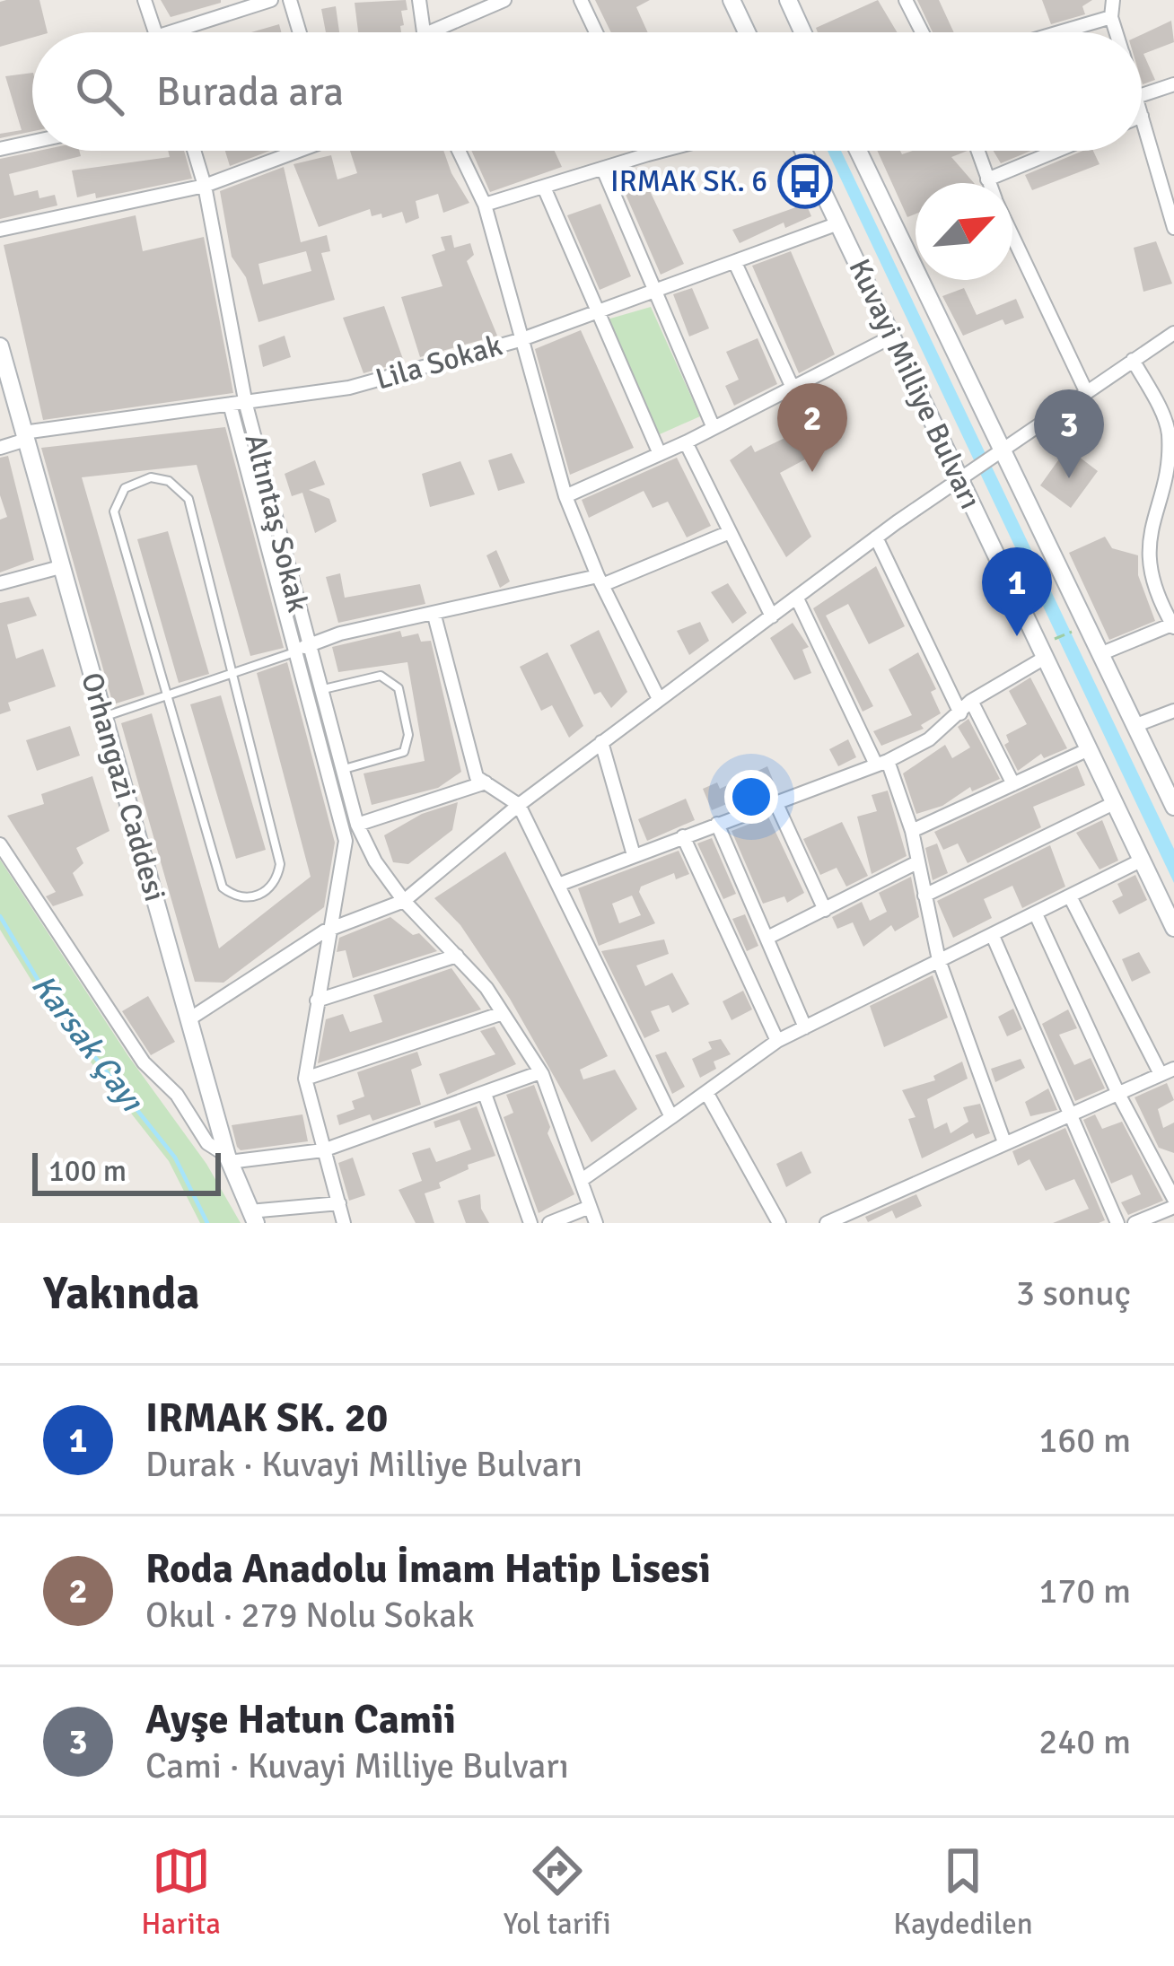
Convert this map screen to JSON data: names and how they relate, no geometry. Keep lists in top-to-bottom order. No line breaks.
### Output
{"streets":{"main road":["Kuvayi Milliye Bulvarı","Orhangazi Caddesi"],"street":["Lila Sokak","Altıntaş Sokak"]},"crossings":[["Lila Sokak","Kuvayi Milliye Bulvarı"],["Lila Sokak","Altıntaş Sokak"],["Lila Sokak","Orhangazi Caddesi"]],"water":["Karsak Çayı"],"places":{"bus stop":["IRMAK SK. 6"]},"scale_bar":"100 m","north":"top right","page":{"search":"Burada ara","pins":["2","3","1"],"scale":"100 m","heading":["Yakında","3 sonuç"],"list":[{"mark":"1","name":"IRMAK SK. 20","note":"Durak · Kuvayi Milliye Bulvarı","value":"160 m"},{"mark":"2","name":"Roda Anadolu İmam Hatip Lisesi","note":"Okul · 279 Nolu Sokak","value":"170 m"},{"mark":"3","name":"Ayşe Hatun Camii","note":"Cami · Kuvayi Milliye Bulvarı","value":"240 m"}],"nav":["Harita","Yol tarifi","Kaydedilen"]}}
